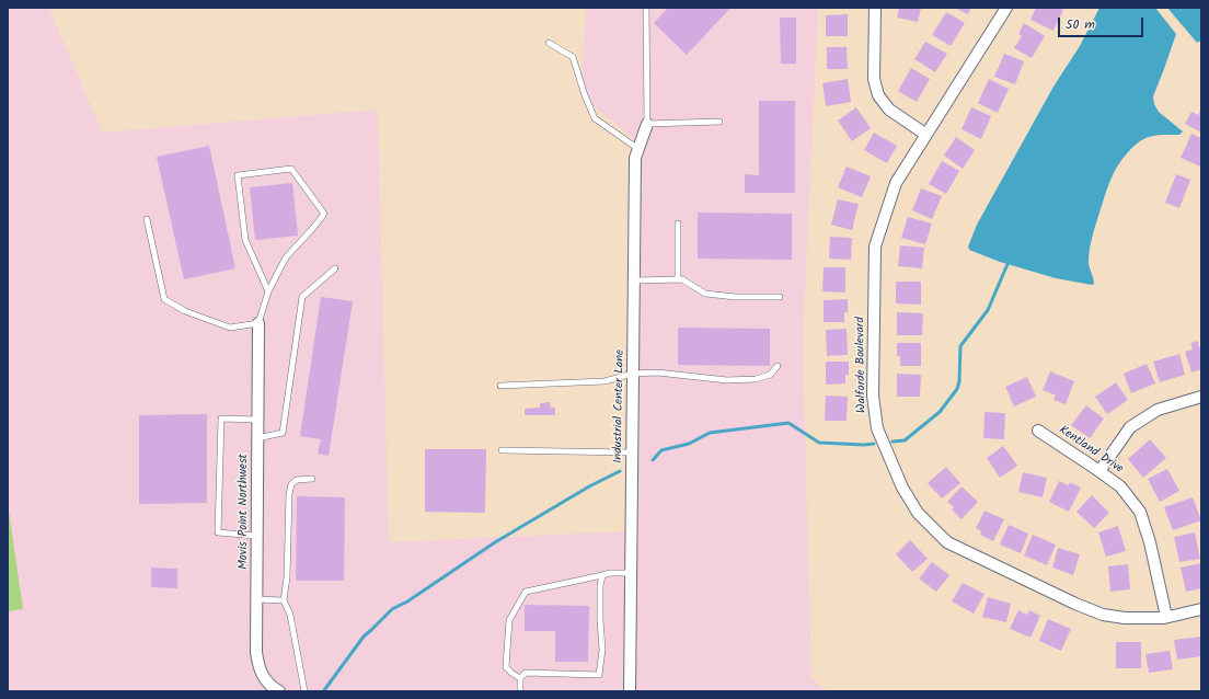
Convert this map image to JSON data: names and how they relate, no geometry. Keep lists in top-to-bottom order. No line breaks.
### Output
{"streets":{"street":["Walforde Boulevard","Industrial Center Lane","Kentland Drive","Movis Point Northwest"]},"crossings":[["Walforde Boulevard","Kentland Drive"]],"scale_bar":"50 m"}
